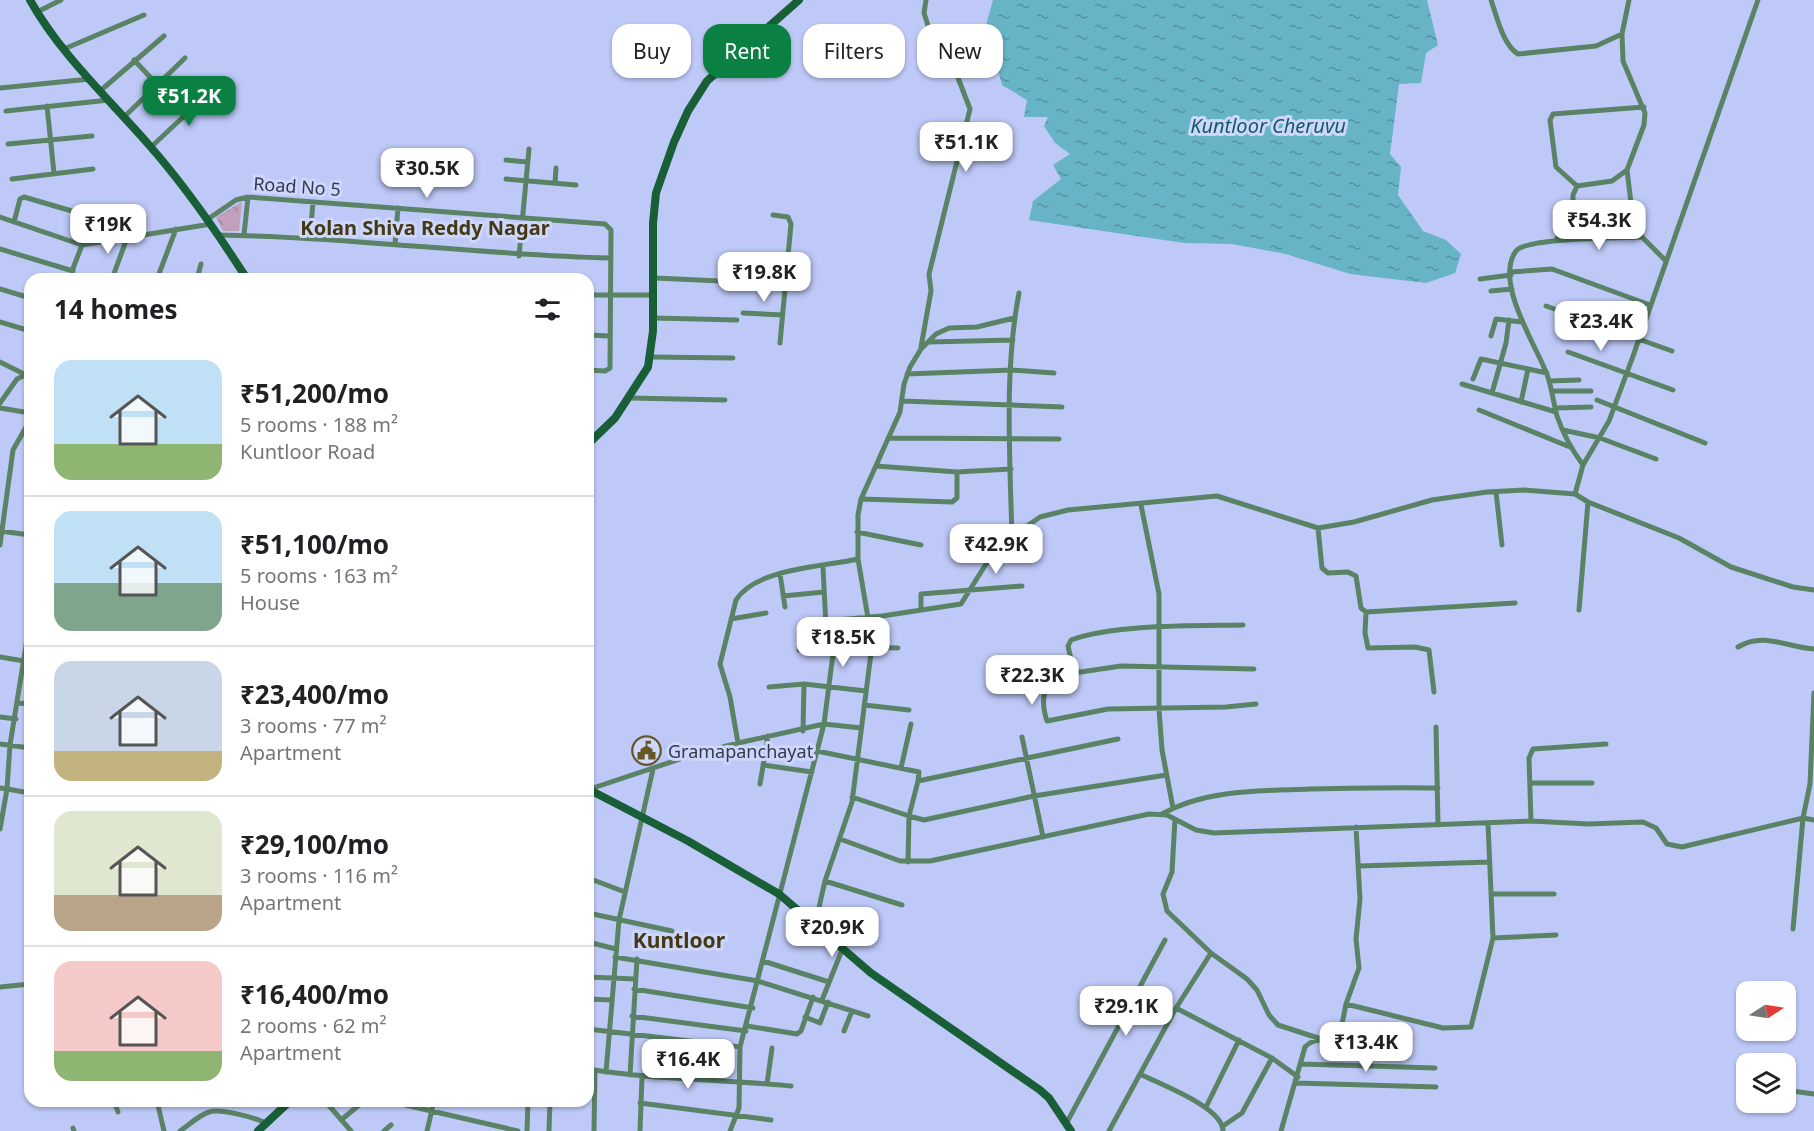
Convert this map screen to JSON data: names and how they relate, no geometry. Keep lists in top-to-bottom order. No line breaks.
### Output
{"streets":{"street":["Road No 5"]},"districts":["Kolan Shiva Reddy Nagar","Kuntloor"],"water":["Kuntloor Cheruvu"],"places":{"public building":["Gramapanchayat"]},"north":"right","page":{"chip":["Buy","Rent","Filters","New"],"price":["₹51.2K","₹51.1K","₹30.5K","₹54.3K","₹19K","₹19.8K","₹23.4K","₹42.9K","₹18.5K","₹22.3K","₹20.9K","₹29.1K","₹13.4K","₹16.4K"],"heading":"14 homes","list":[{"name":"₹51,200/mo","note":"5 rooms · 188 m² · Kuntloor Road"},{"name":"₹51,100/mo","note":"5 rooms · 163 m² · House"},{"name":"₹23,400/mo","note":"3 rooms · 77 m² · Apartment"},{"name":"₹29,100/mo","note":"3 rooms · 116 m² · Apartment"},{"name":"₹16,400/mo","note":"2 rooms · 62 m² · Apartment"}]}}
